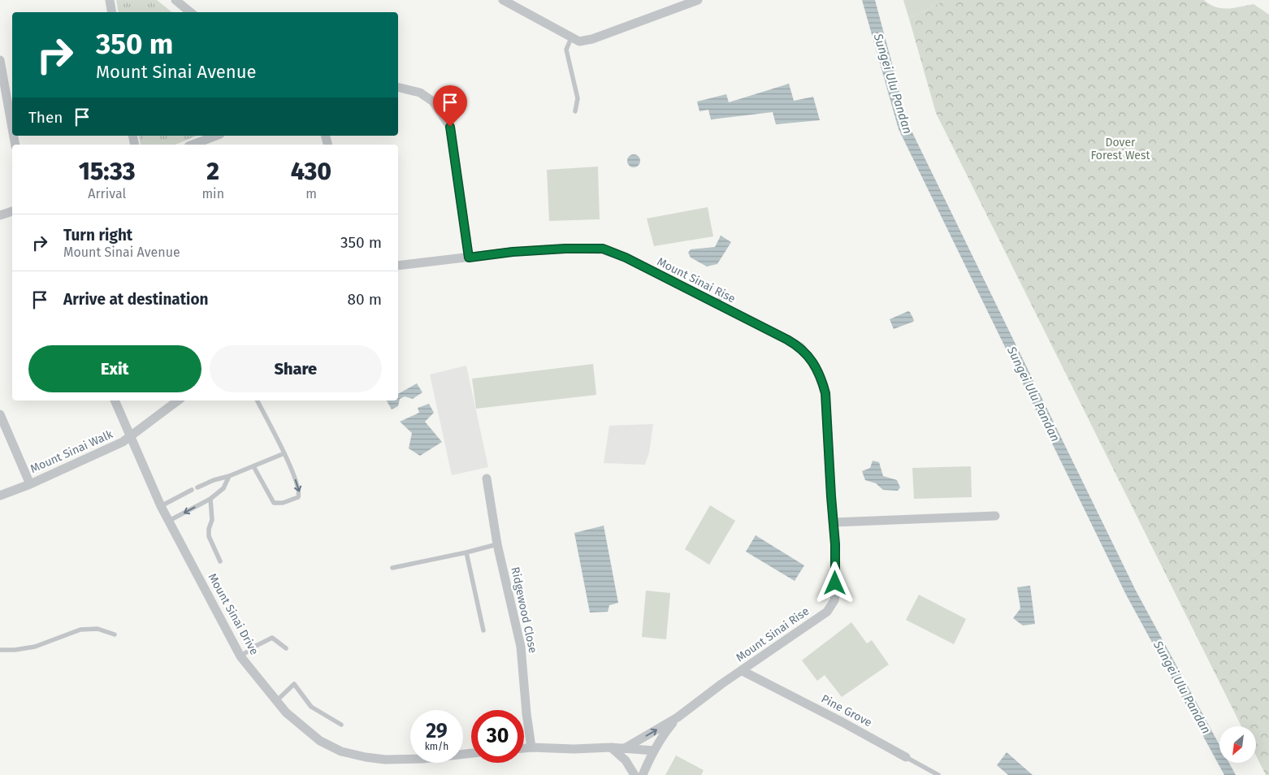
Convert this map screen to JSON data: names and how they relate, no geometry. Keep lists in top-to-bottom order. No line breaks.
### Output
{"streets":{"street":["Mount Sinai Rise","Mount Sinai Walk","Ridgewood Close","Mount Sinai Drive","Pine Grove"]},"crossings":[["Mount Sinai Rise","Pine Grove"],["Mount Sinai Walk","Mount Sinai Drive"]],"water":["Sungei Ulu Pandan"],"parks":["Dover Forest West"],"north":"bottom left","page":{"turn":["350 m","Mount Sinai Avenue"],"then":"Then","eta":["15:33","Arrival","2","min","430","m"],"list":[{"name":"Turn right","note":"Mount Sinai Avenue","value":"350 m"},{"name":"Arrive at destination","value":"80 m"}],"buttons":["Exit","Share"],"speed":"29 km/h","limit":"30"}}
